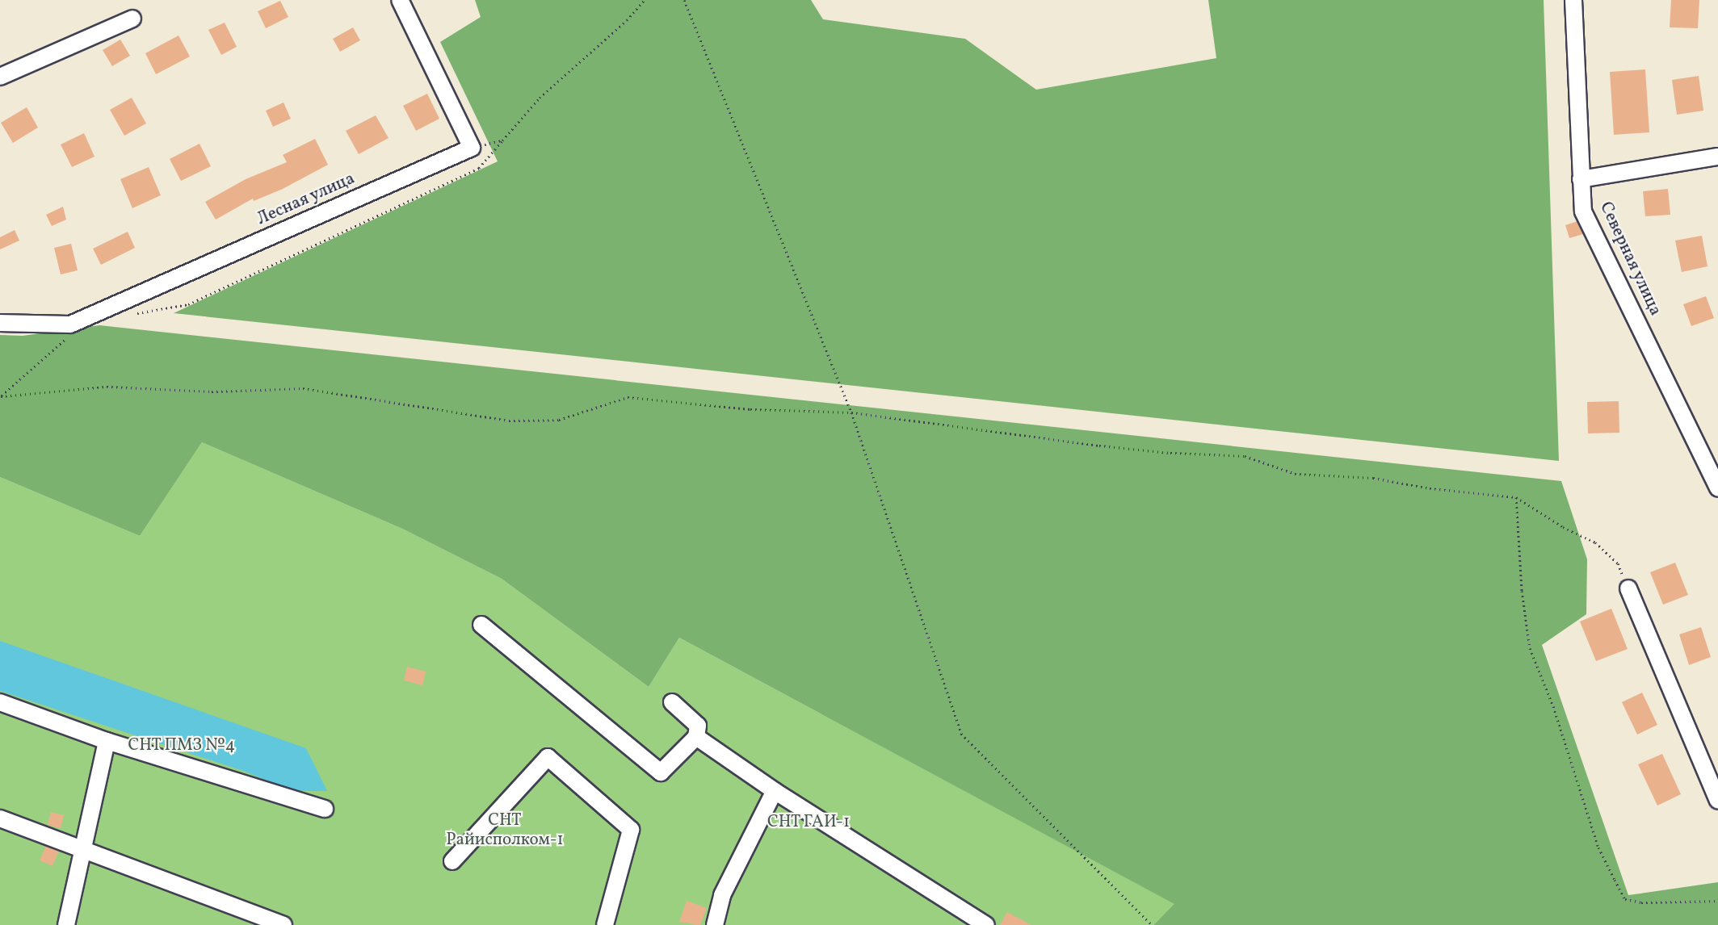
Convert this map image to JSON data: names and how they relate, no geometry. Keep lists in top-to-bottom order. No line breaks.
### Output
{"streets":{"street":["Лесная улица","Северная улица"]},"parks":["СНТ ПМЗ №4","СНТ Райисполком-1","СНТ ГАИ-1"]}
